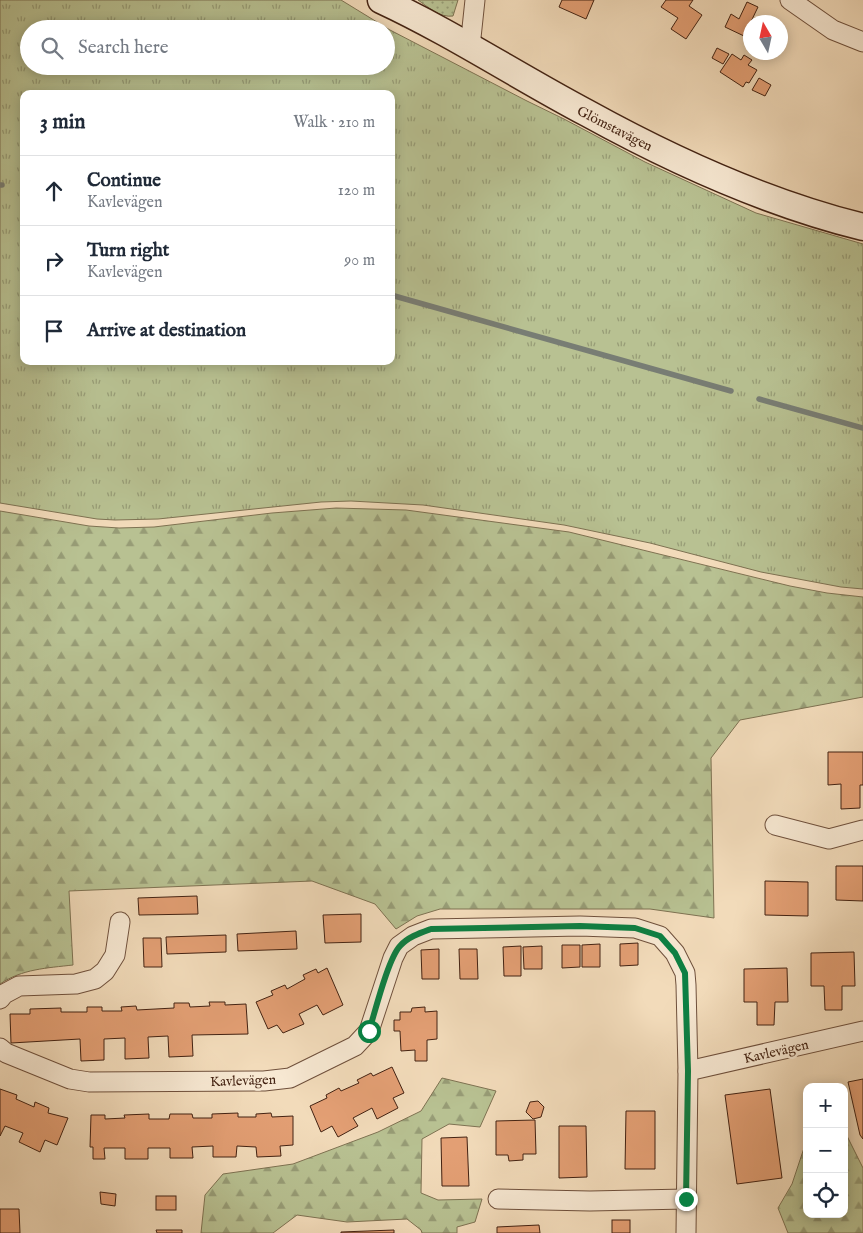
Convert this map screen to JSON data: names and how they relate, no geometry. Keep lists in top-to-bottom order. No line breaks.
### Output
{"streets":{"main road":["Glömstavägen"],"street":["Kavlevägen"]},"north":"top","page":{"search":"Search here","heading":["3 min","Walk · 210 m"],"list":[["Continue","Kavlevägen","120 m"],["Turn right","Kavlevägen","90 m"],"Arrive at destination"],"map_buttons":["+","−"]}}
